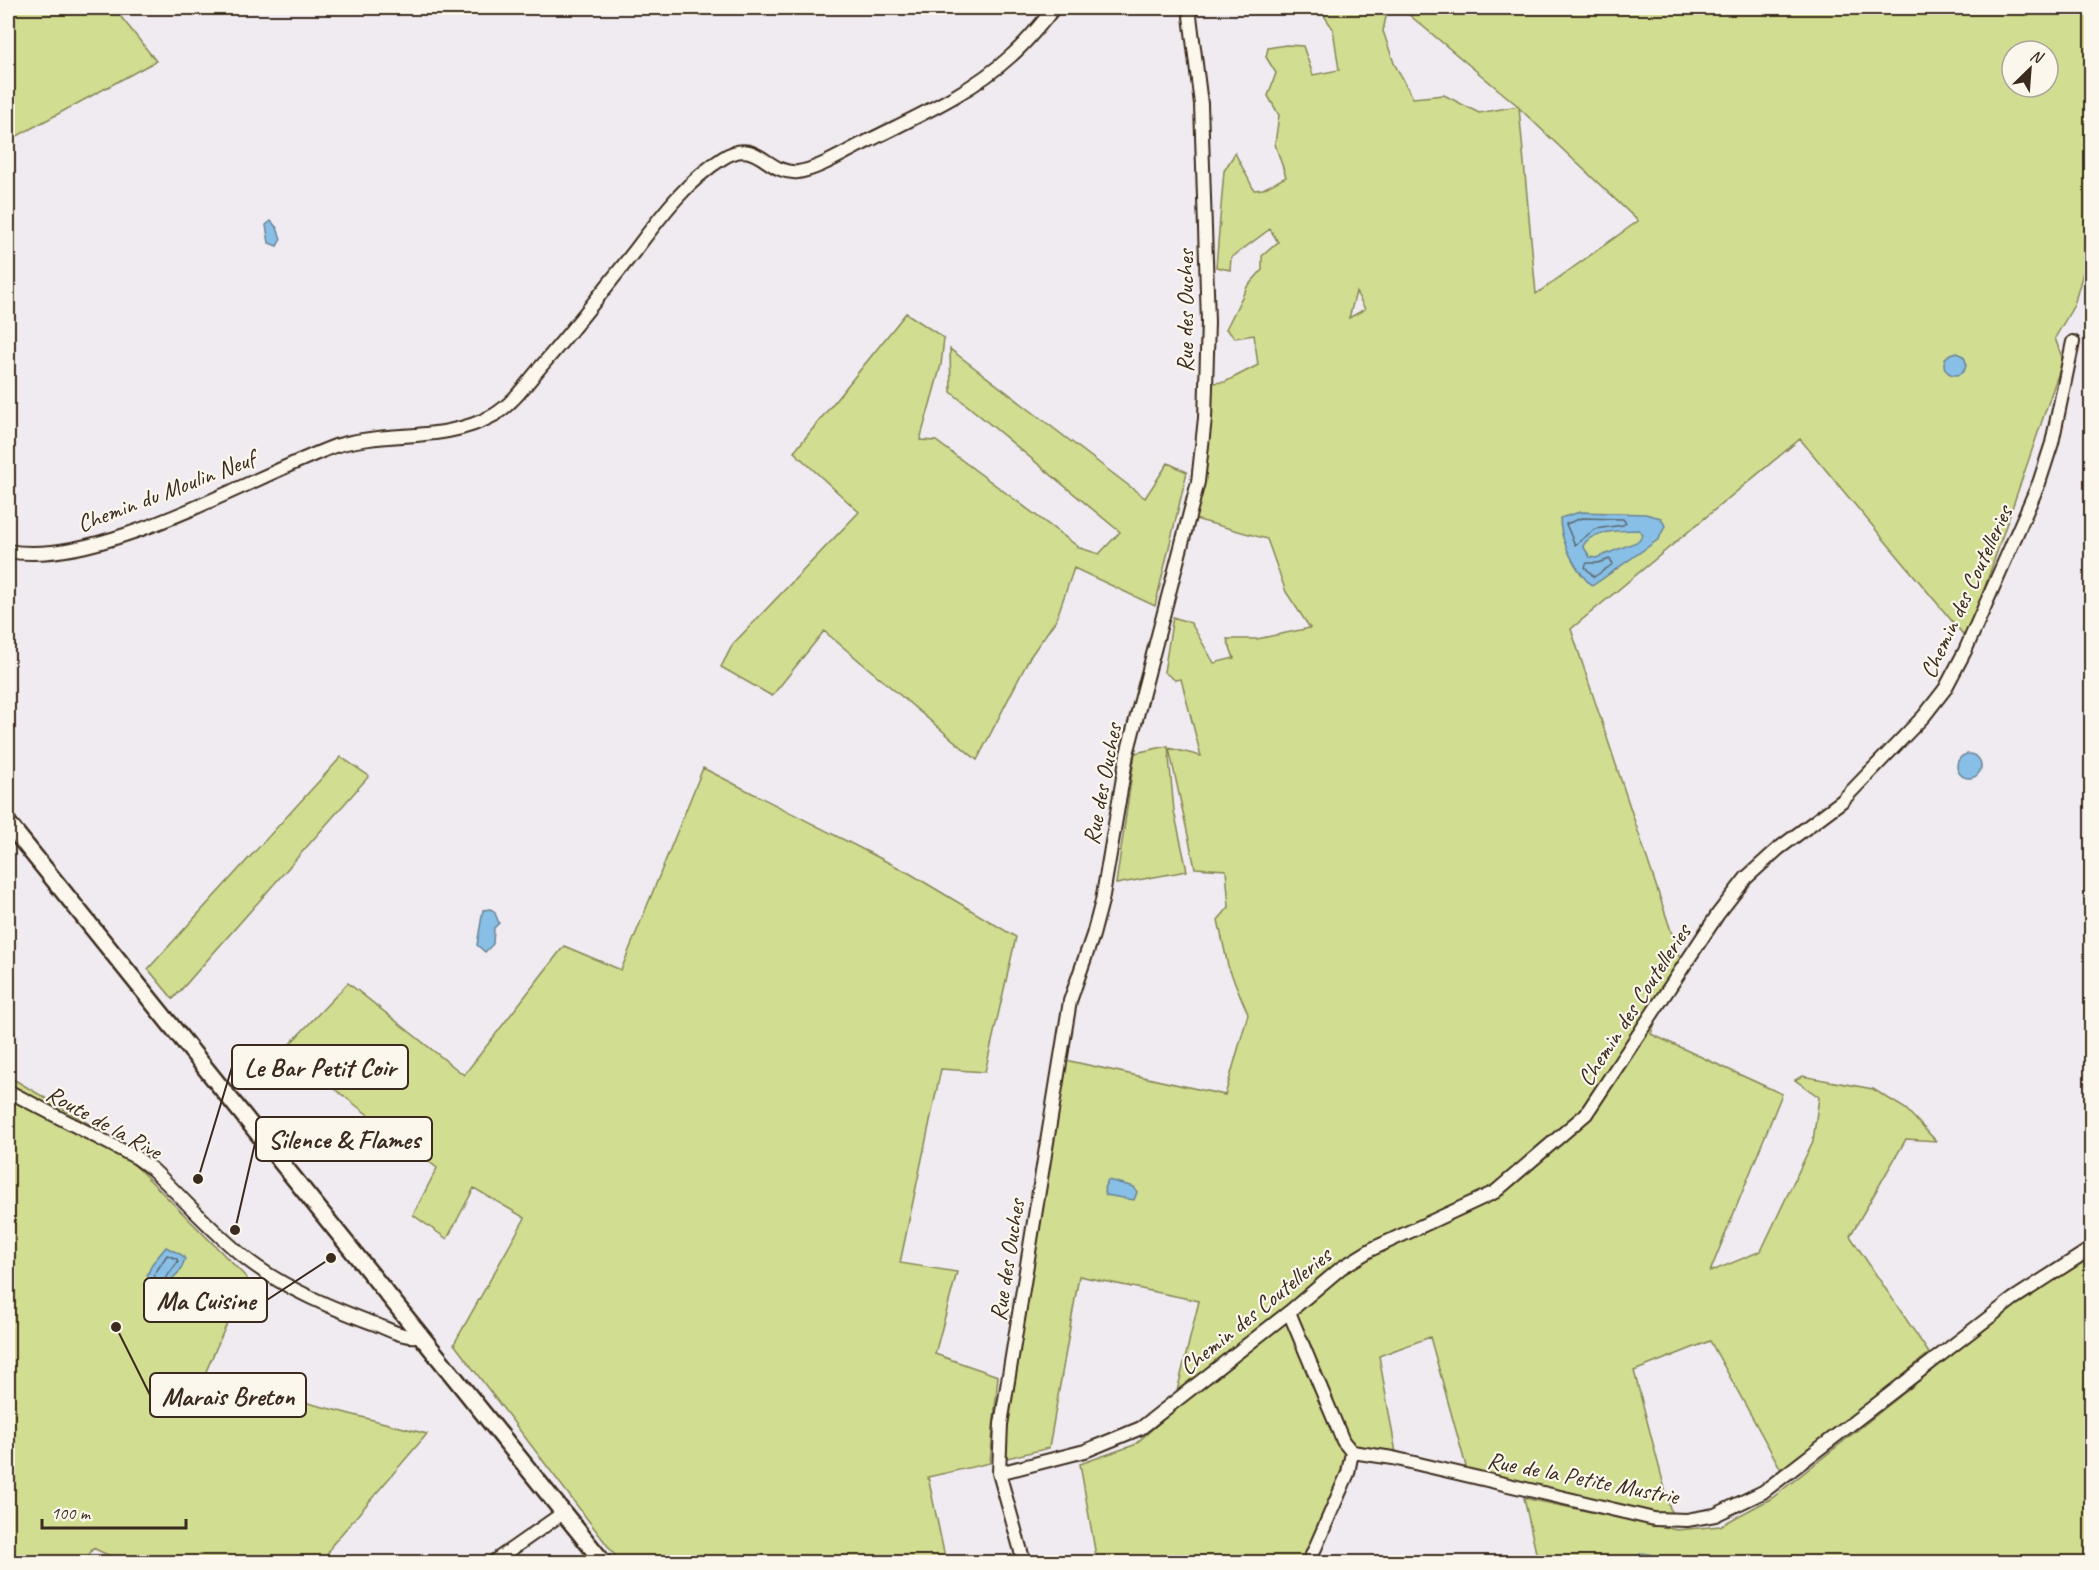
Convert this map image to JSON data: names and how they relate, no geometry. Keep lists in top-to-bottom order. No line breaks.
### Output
{"streets":{"street":["Rue des Ouches","Chemin du Moulin Neuf","Chemin des Coutelleries","Route de la Rive","Rue de la Petite Mustrie"]},"crossings":[["Rue des Ouches","Chemin des Coutelleries"]],"places":["Le Bar Petit Coir","Silence & Flames","Ma Cuisine","Marais Breton"],"scale_bar":"100 m","north":"top right"}
